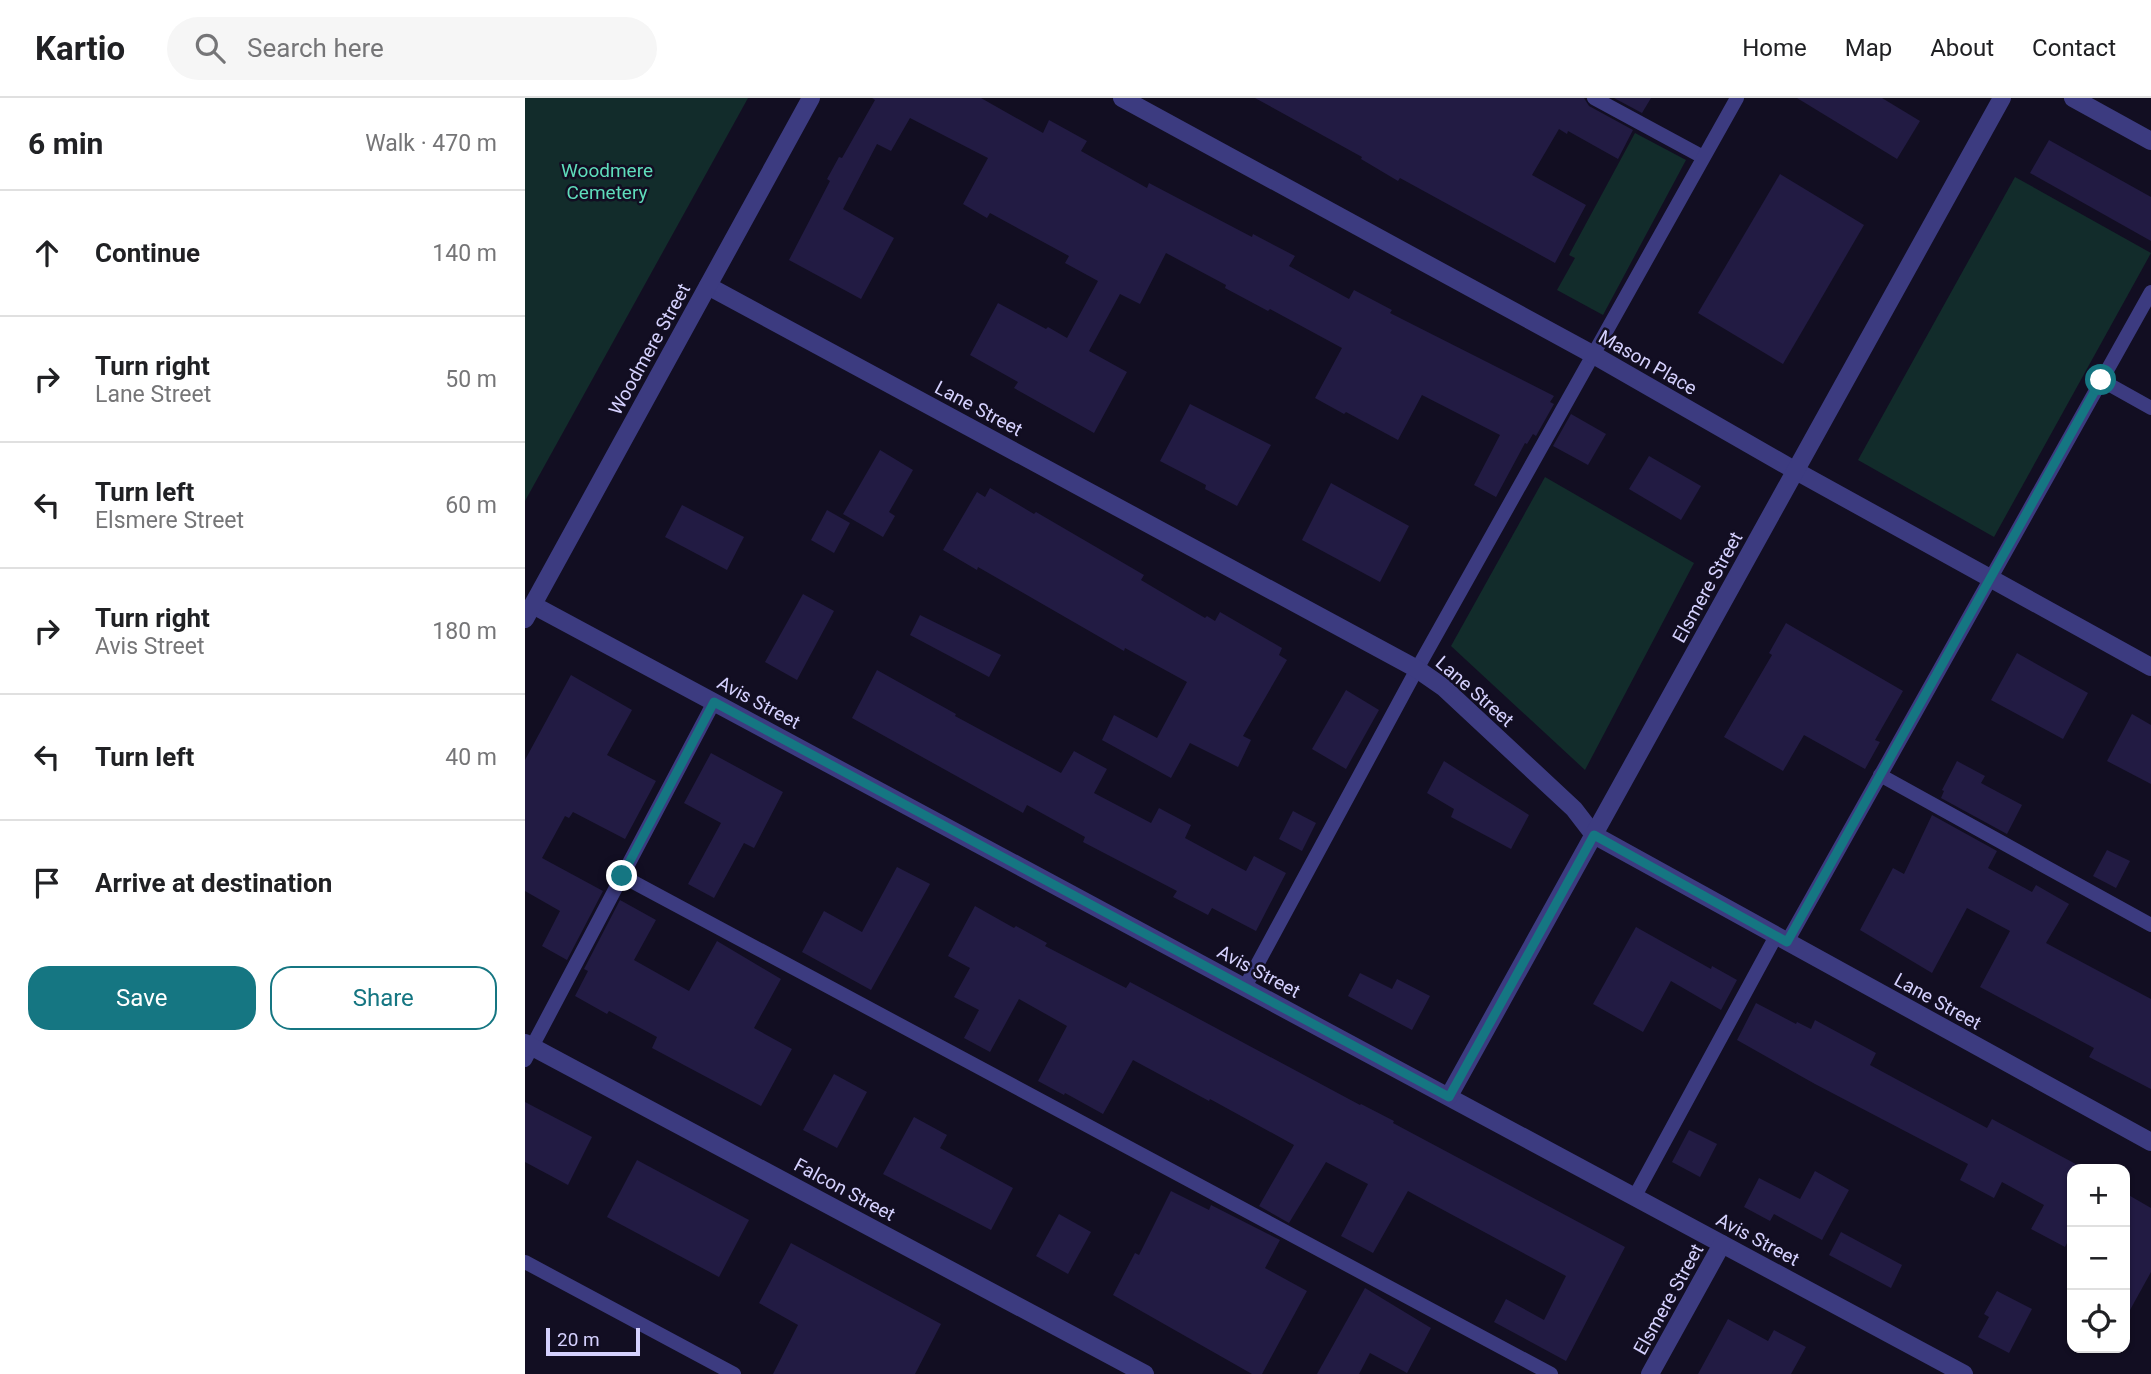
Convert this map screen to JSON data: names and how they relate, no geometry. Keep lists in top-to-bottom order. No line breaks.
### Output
{"streets":{"street":["Woodmere Street","Mason Place","Lane Street","Elsmere Street","Avis Street","Falcon Street"]},"crossings":[["Woodmere Street","Lane Street"],["Woodmere Street","Avis Street"],["Mason Place","Elsmere Street"],["Lane Street","Elsmere Street"],["Elsmere Street","Avis Street"]],"parks":["Woodmere Cemetery"],"scale_bar":"20 m","page":{"header":"Kartio","search":"Search here","nav":["Home","Map","About","Contact"],"heading":["6 min","Walk · 470 m"],"list":[["Continue","140 m"],["Turn right","Lane Street","50 m"],["Turn left","Elsmere Street","60 m"],["Turn right","Avis Street","180 m"],["Turn left","40 m"],"Arrive at destination"],"buttons":["Save","Share"],"map_buttons":["+","−"],"scale":"20 m"}}
